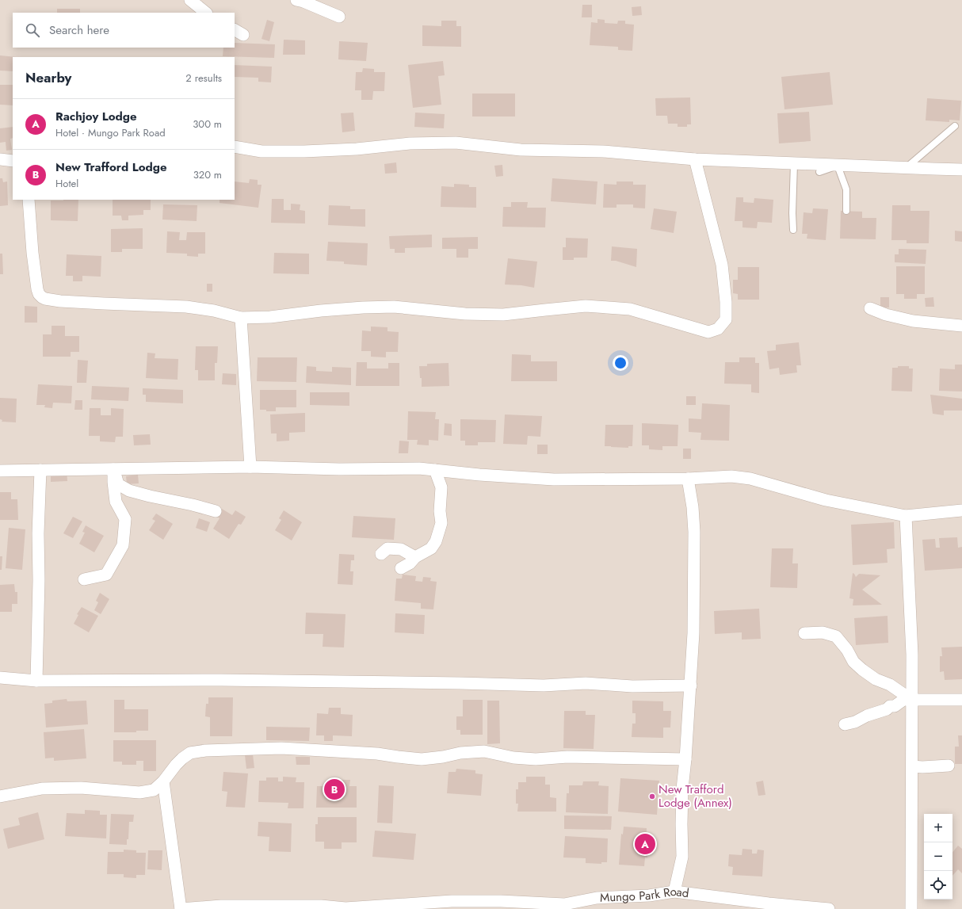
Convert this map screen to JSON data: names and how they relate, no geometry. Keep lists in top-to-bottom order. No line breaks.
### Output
{"streets":{"street":["Mungo Park Road"]},"places":["New Trafford Lodge (Annex)"],"page":{"search":"Search here","heading":["Nearby","2 results"],"list":[{"mark":"A","name":"Rachjoy Lodge","note":"Hotel · Mungo Park Road","value":"300 m"},{"mark":"B","name":"New Trafford Lodge","note":"Hotel","value":"320 m"}],"pins":["B","A"],"map_buttons":["+","−"]}}
